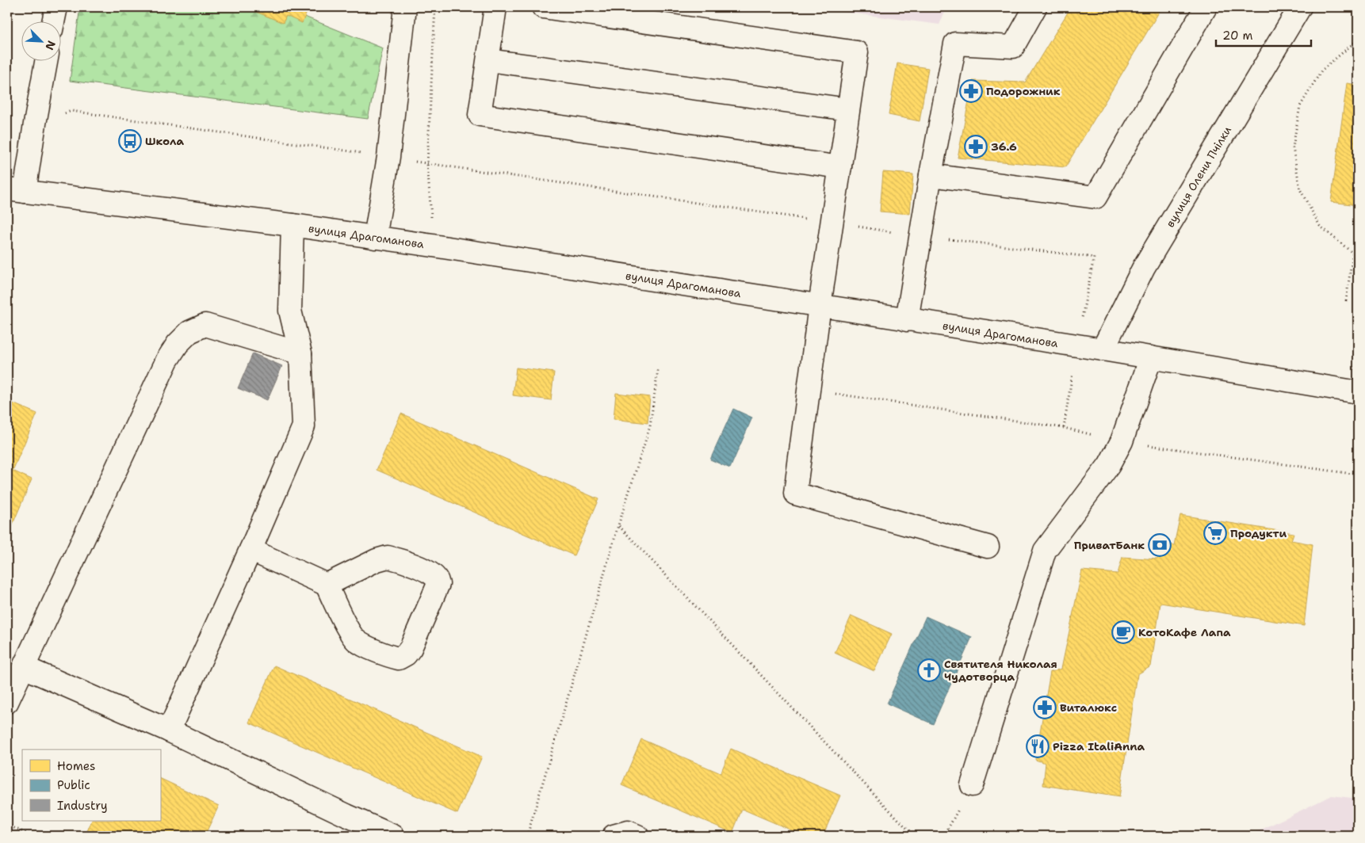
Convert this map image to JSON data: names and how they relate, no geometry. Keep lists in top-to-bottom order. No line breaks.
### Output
{"streets":{"street":["вулиця Олени Пчілки","вулиця Драгоманова"]},"crossings":[["вулиця Олени Пчілки","вулиця Драгоманова"]],"places":{"pharmacy":["Подорожник","36.6","Виталюкс"],"bus stop":["Школа"],"supermarket":["Продукти"],"bank":["ПриватБанк"],"cafe":["КотоКафе Лапа"],"church":["Святителя Николая Чудотворца"],"restaurant":["Pizza ItaliAnna"]},"legend":["Homes","Public","Industry"],"scale_bar":"20 m","north":"bottom right"}
